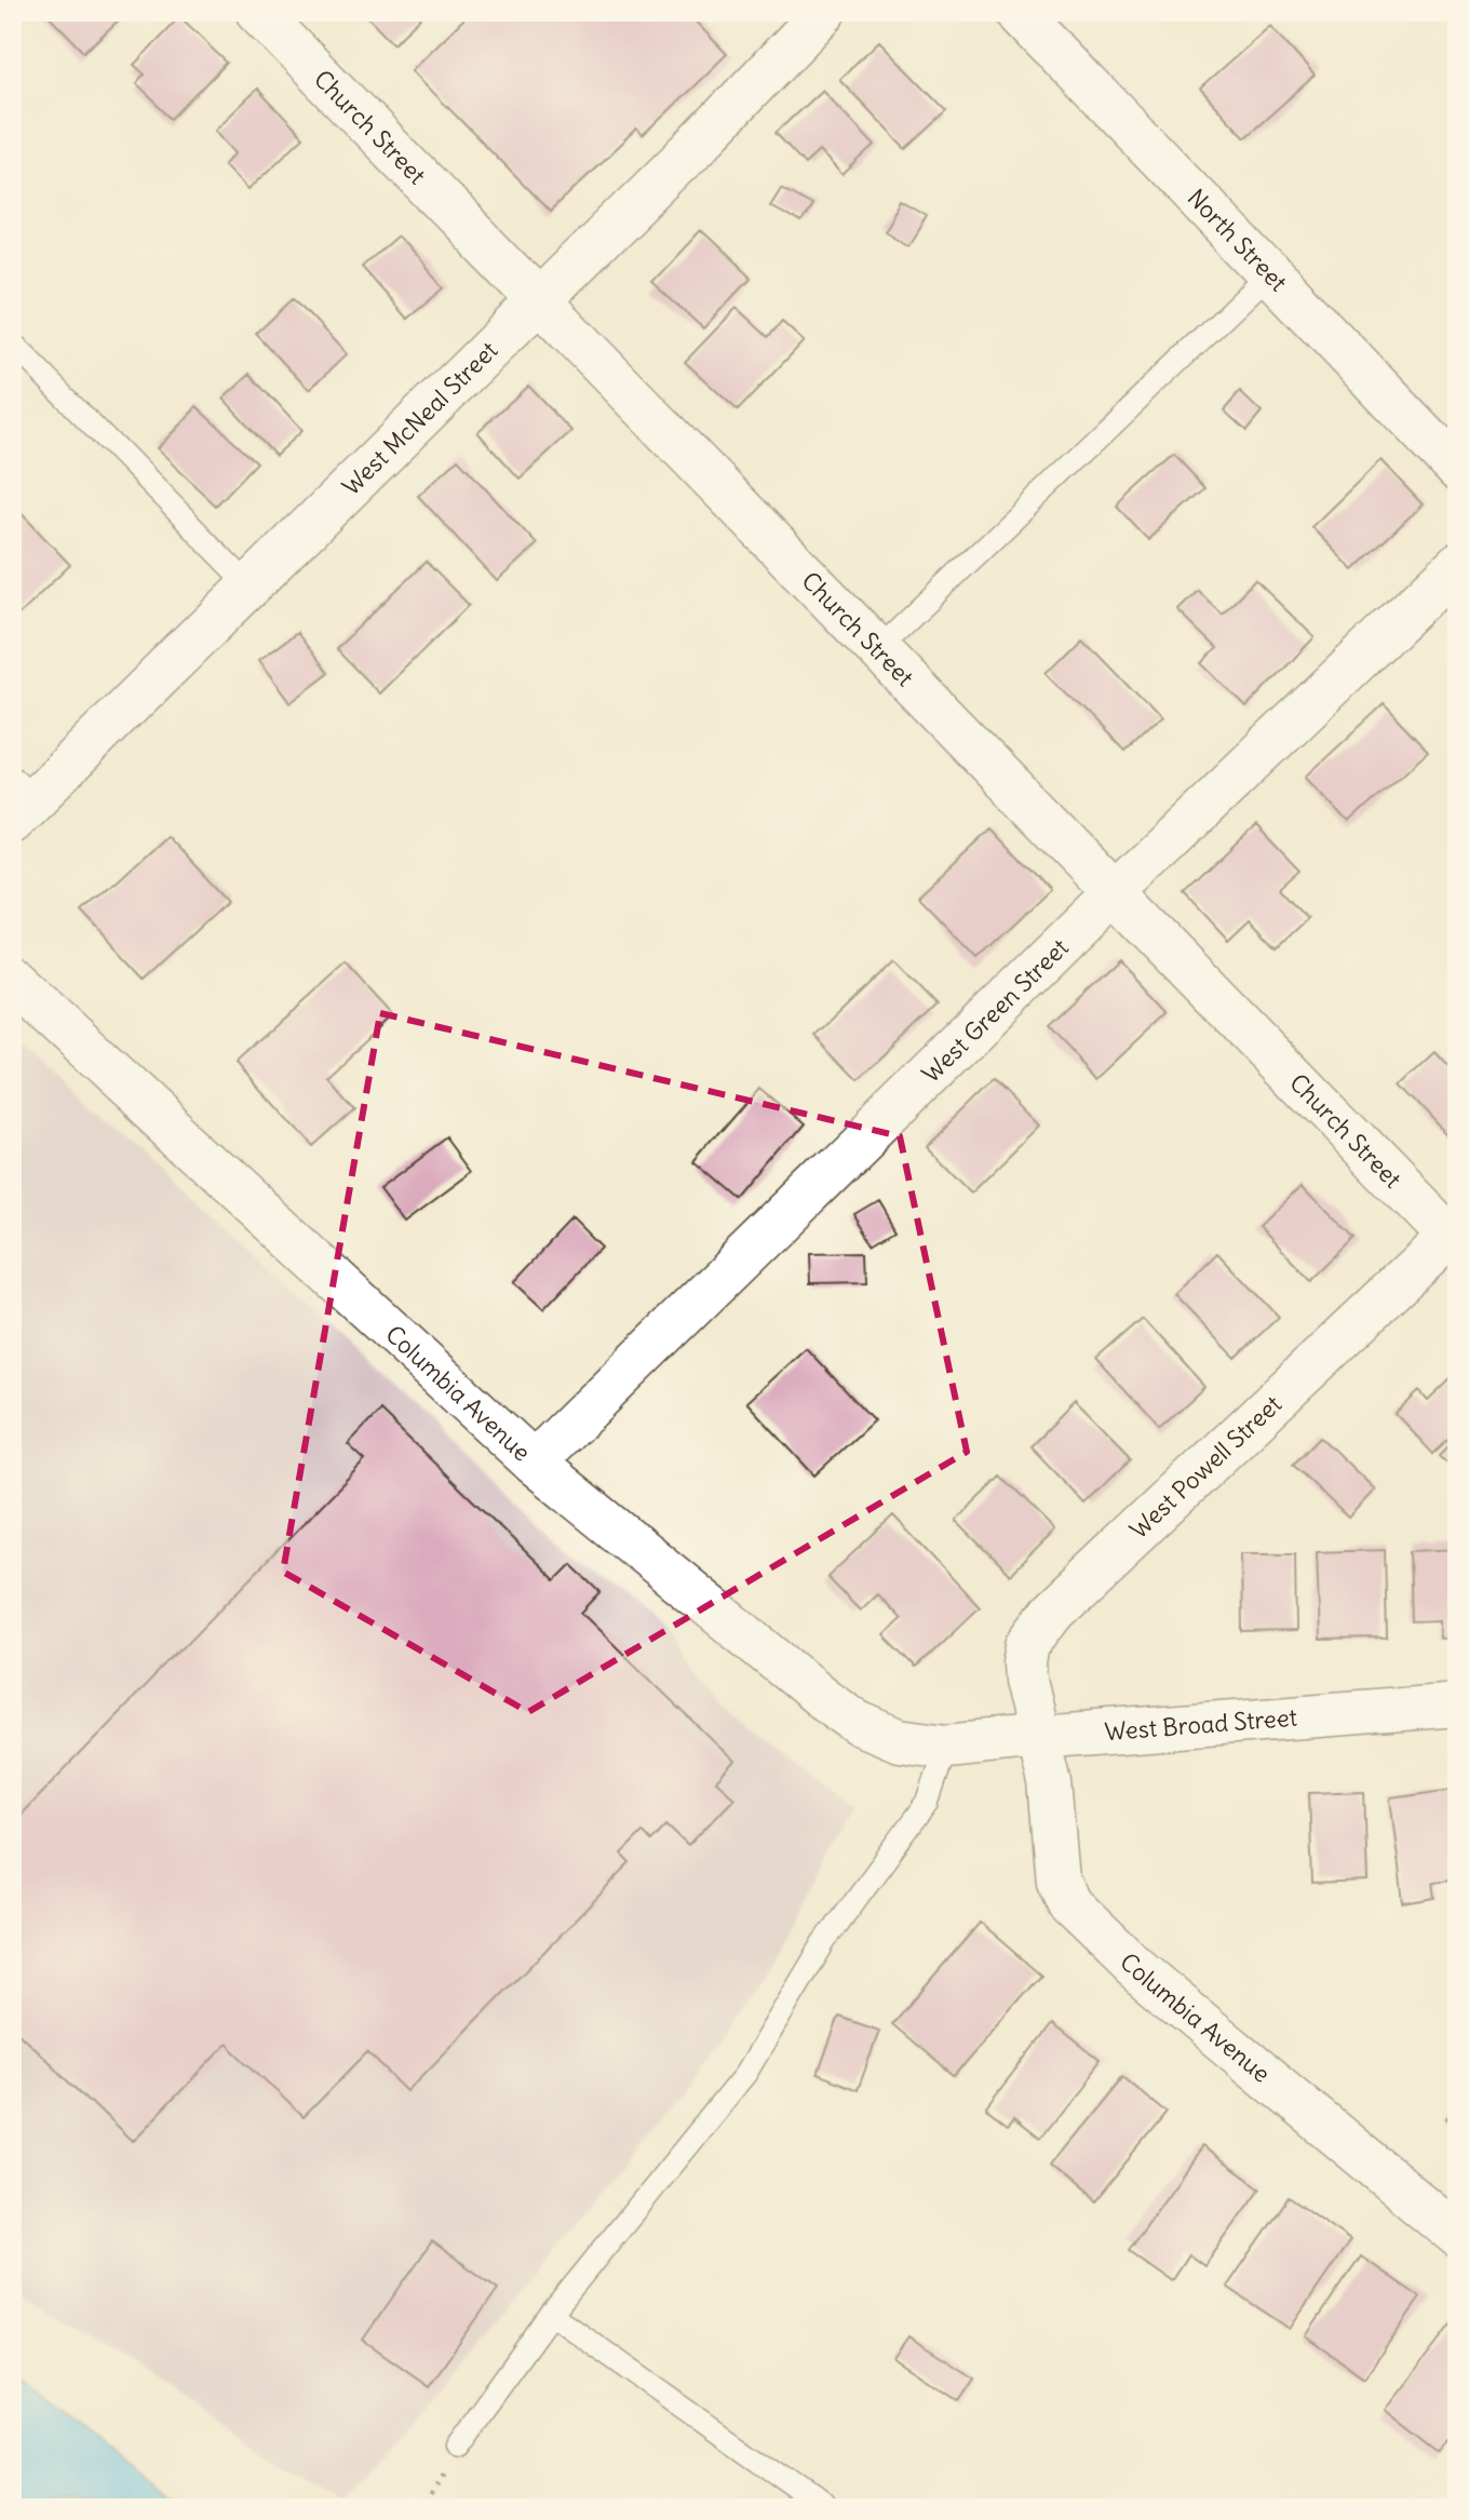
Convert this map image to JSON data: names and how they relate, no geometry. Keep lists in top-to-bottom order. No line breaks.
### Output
{"streets":{"street":["Church Street","North Street","West McNeal Street","West Green Street","Columbia Avenue","West Powell Street","West Broad Street"]},"crossings":[["Church Street","West McNeal Street"],["Church Street","West Green Street"],["Church Street","West Powell Street"],["West Green Street","Columbia Avenue"],["Columbia Avenue","West Powell Street"],["Columbia Avenue","West Broad Street"],["West Powell Street","West Broad Street"]]}
